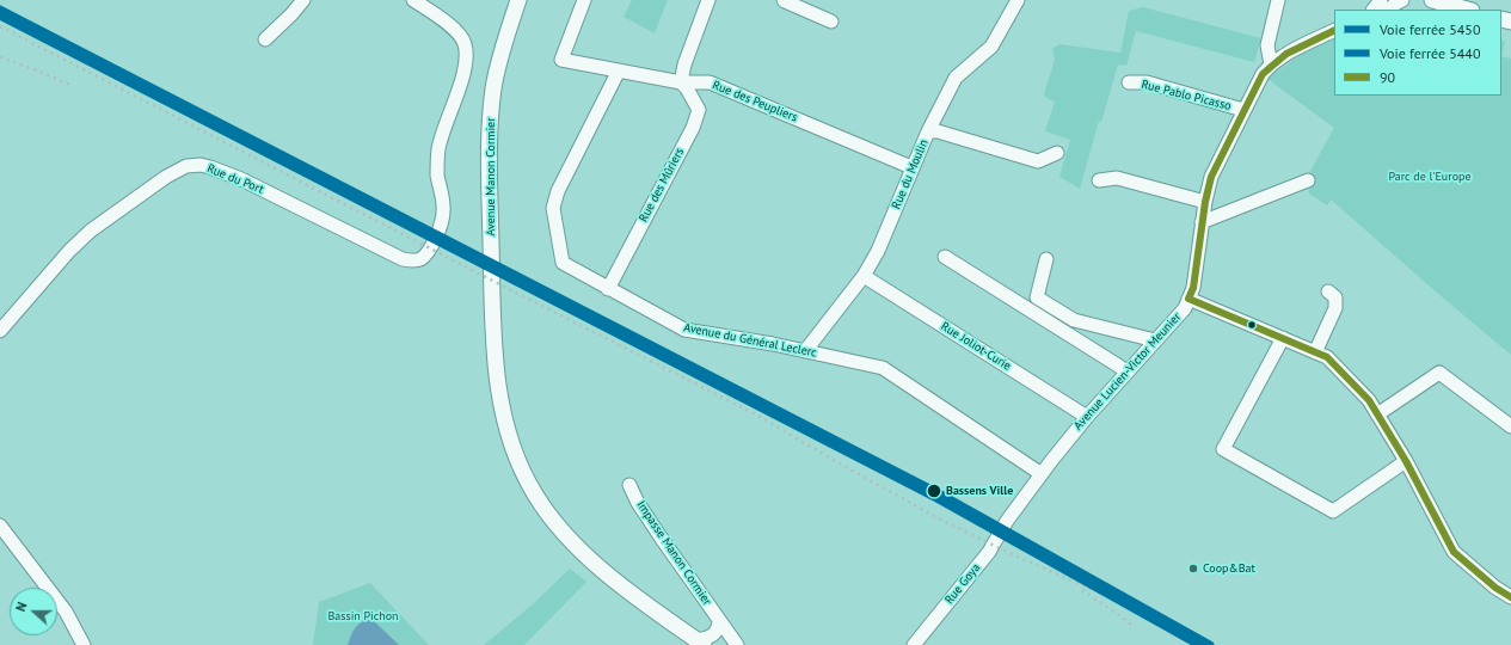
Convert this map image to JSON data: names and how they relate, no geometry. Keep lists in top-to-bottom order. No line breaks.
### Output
{"streets":{"street":["Rue Pablo Picasso","Rue des Peupliers","Rue du Moulin","Avenue Manon Cormier","Rue du Port","Rue des Mûriers","Avenue du Général Leclerc","Rue Joliot-Curie","Avenue Lucien-Victor Meunier","Impasse Manon Cormier","Rue Goya"]},"crossings":[["Rue Pablo Picasso","Avenue Lucien-Victor Meunier"],["Rue des Peupliers","Rue du Moulin"],["Rue des Peupliers","Rue des Mûriers"],["Rue des Peupliers","Avenue du Général Leclerc"],["Rue du Moulin","Avenue du Général Leclerc"],["Rue du Moulin","Rue Joliot-Curie"],["Rue des Mûriers","Avenue du Général Leclerc"],["Avenue du Général Leclerc","Avenue Lucien-Victor Meunier"],["Rue Joliot-Curie","Avenue Lucien-Victor Meunier"],["Avenue Lucien-Victor Meunier","Rue Goya"]],"parks":["Parc de l'Europe","Bassin Pichon"],"places":["Bassens Ville","Coop&Bat"],"lines":["rail line 5450","rail line 5440","transit line 90"],"legend":["Voie ferrée 5450","Voie ferrée 5440","90"],"north":"left"}
